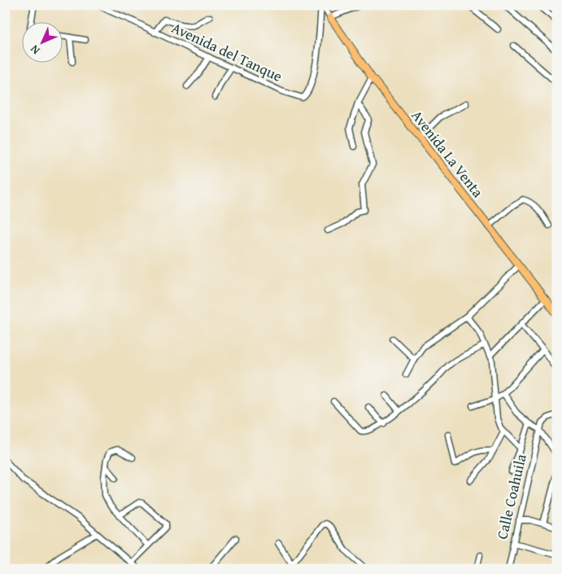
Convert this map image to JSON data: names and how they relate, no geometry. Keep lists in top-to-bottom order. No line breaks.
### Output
{"streets":{"main road":["Avenida La Venta"],"street":["Avenida del Tanque","Calle Coahuila"]},"crossings":[["Avenida del Tanque","Avenida La Venta"]],"north":"bottom left"}
